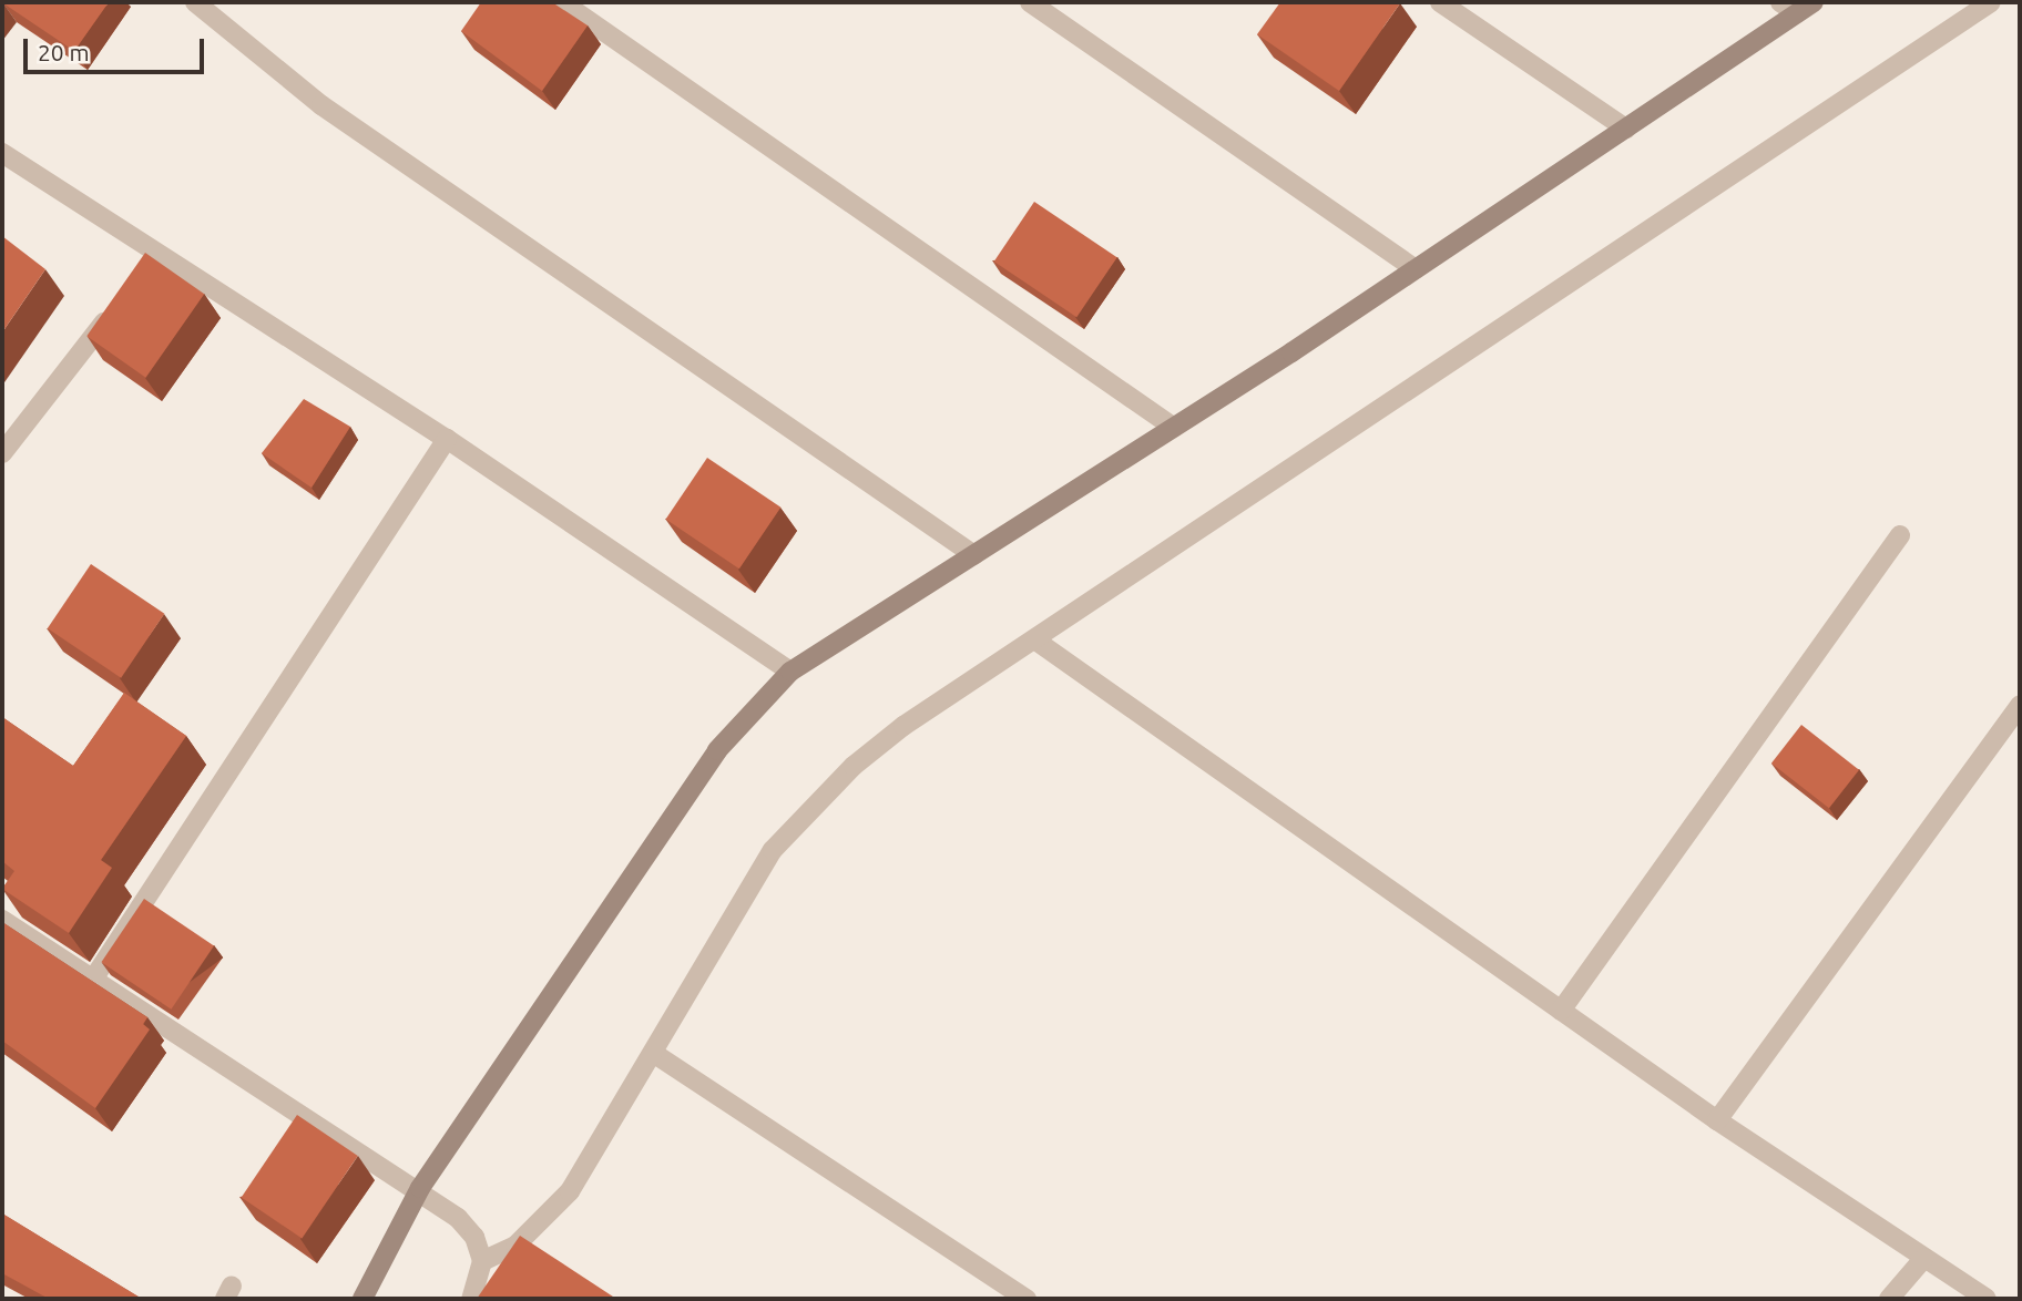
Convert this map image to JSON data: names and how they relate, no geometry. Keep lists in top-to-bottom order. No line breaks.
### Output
{"scale_bar":"20 m"}
